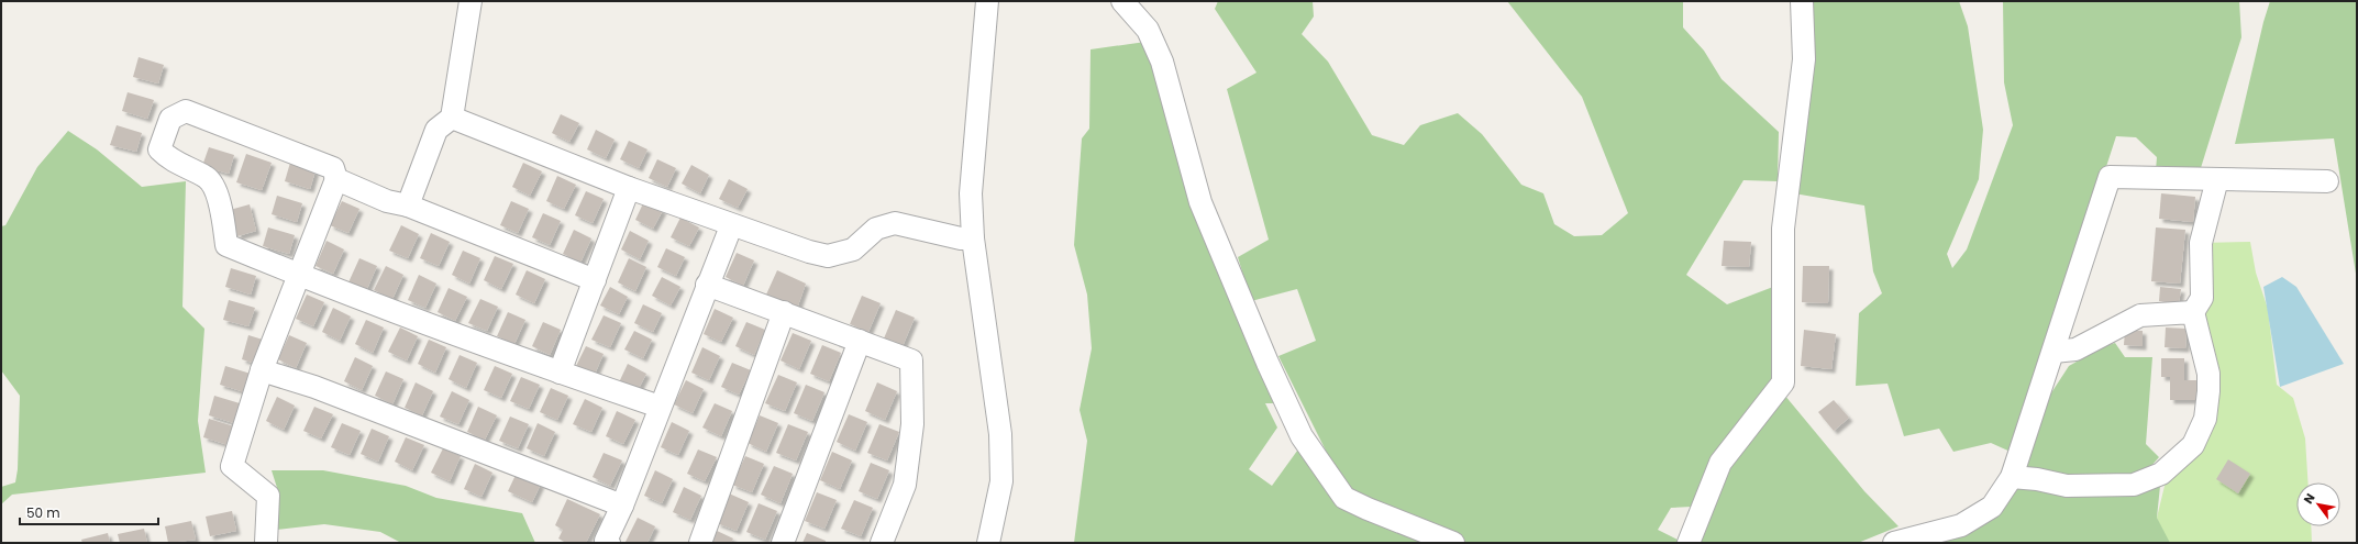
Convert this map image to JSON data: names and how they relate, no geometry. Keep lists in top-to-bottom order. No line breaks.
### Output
{"scale_bar":"50 m","north":"top left"}
